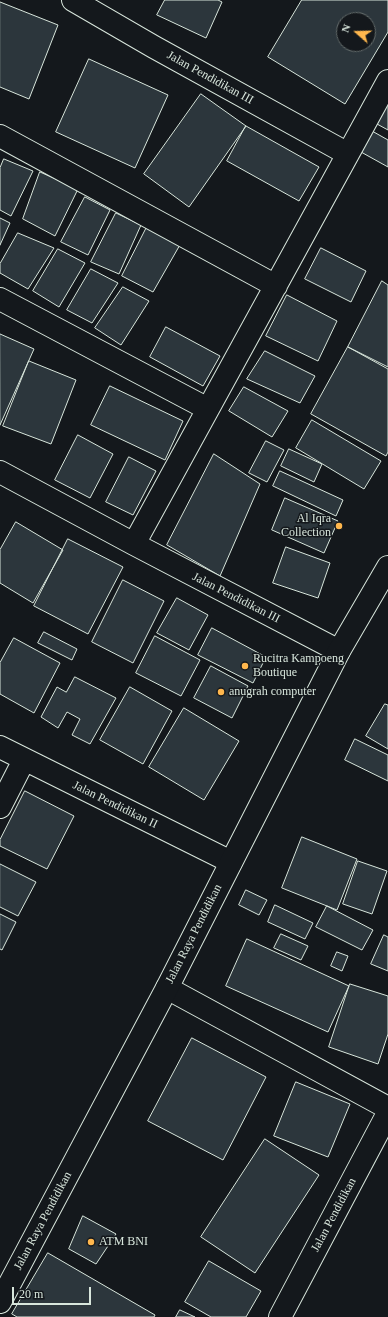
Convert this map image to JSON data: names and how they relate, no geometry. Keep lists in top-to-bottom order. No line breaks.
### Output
{"streets":{"street":["Jalan Pendidikan III","Jalan Pendidikan II","Jalan Raya Pendidikan","Jalan Pendidikan"]},"crossings":[["Jalan Pendidikan III","Jalan Raya Pendidikan"],["Jalan Pendidikan II","Jalan Raya Pendidikan"]],"places":["Al Iqra Collection","Rucitra Kampoeng Boutique","anugrah computer","ATM BNI"],"scale_bar":"20 m","north":"left"}
